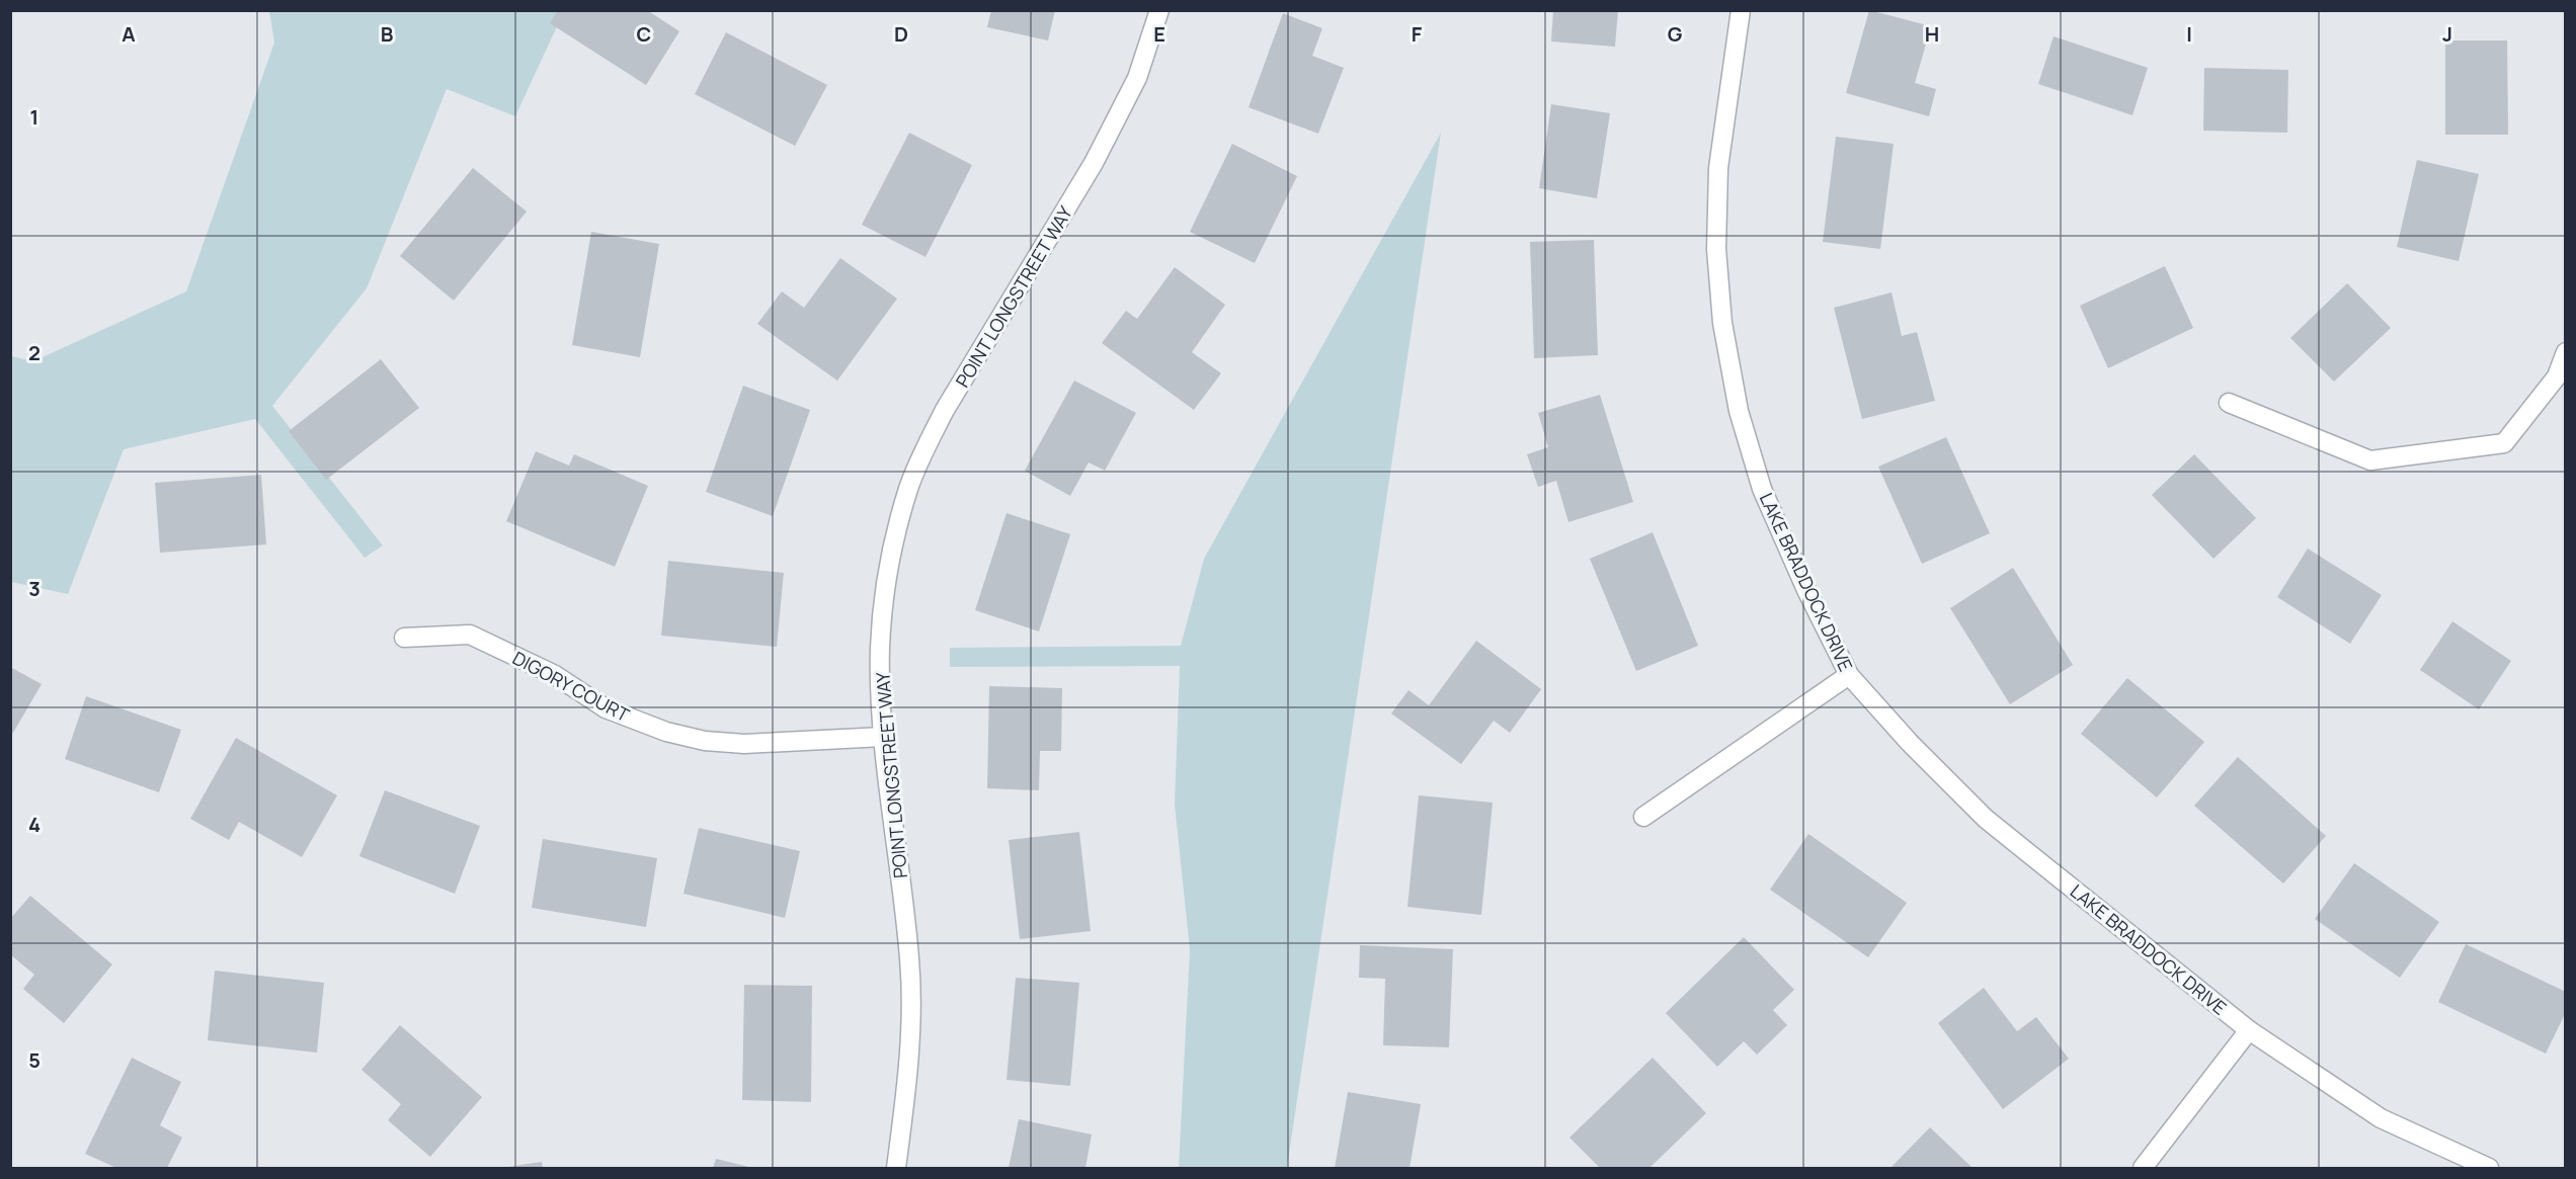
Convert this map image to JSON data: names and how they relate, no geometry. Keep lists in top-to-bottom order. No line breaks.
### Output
{"streets":{"street":["POINT LONGSTREET WAY","LAKE BRADDOCK DRIVE","DIGORY COURT"]},"crossings":[["POINT LONGSTREET WAY","DIGORY COURT"]],"grid":{"columns":["A","B","C","D","E","F","G","H","I","J"],"rows":["1","2","3","4","5"]}}
